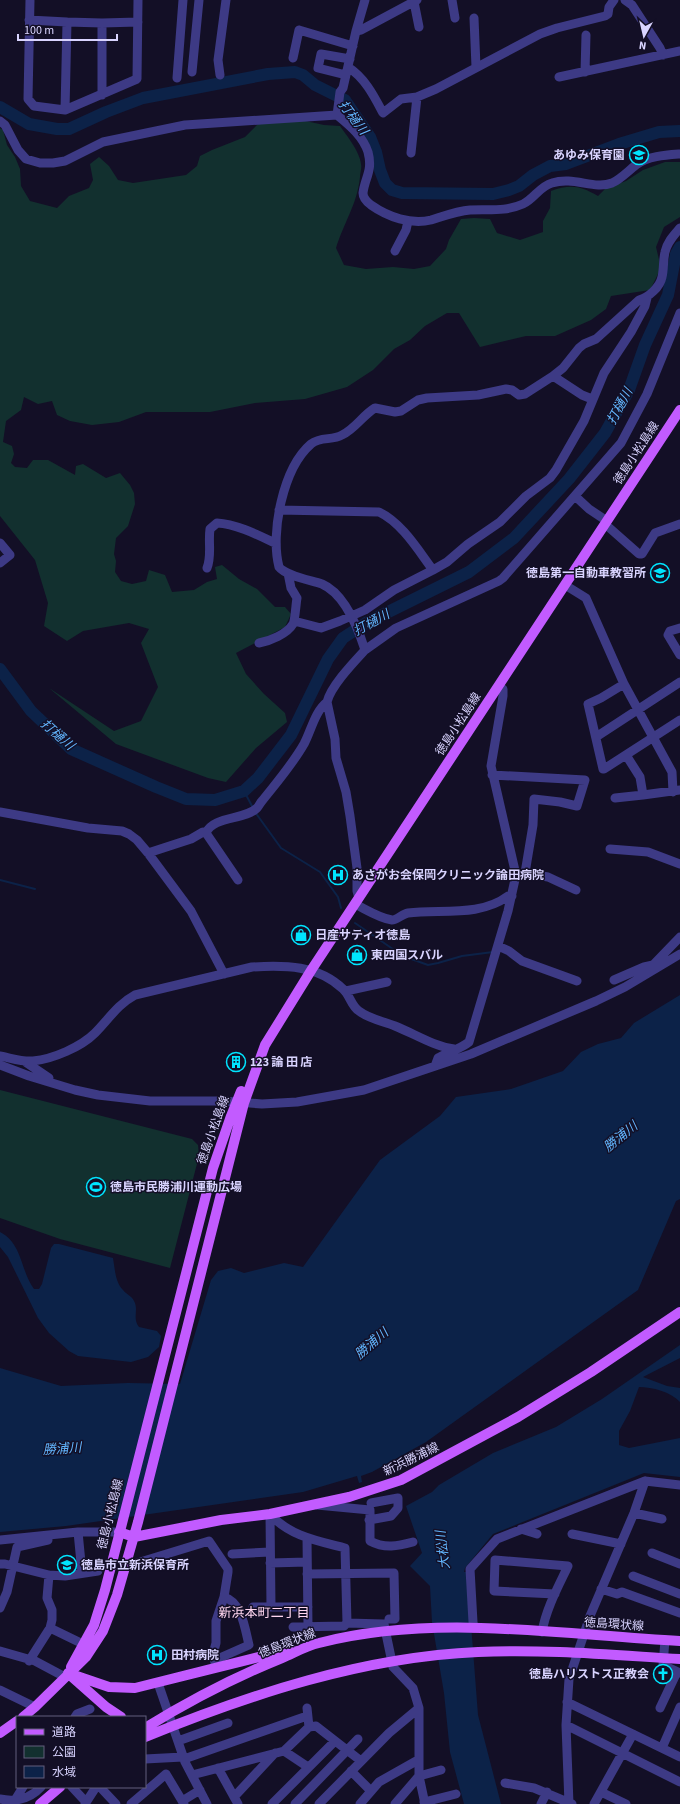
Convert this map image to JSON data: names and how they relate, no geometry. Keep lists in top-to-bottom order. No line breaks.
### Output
{"streets":{"main road":["徳島小松島線","新浜勝浦線","徳島環状線"]},"crossings":[["徳島小松島線","新浜勝浦線"]],"districts":["新浜本町二丁目"],"water":["打樋川","勝浦川","大松川"],"places":{"school or university":["あゆみ保育園","徳島第一自動車教習所","徳島市立新浜保育所"],"hospital":["あさがお会保岡クリニック論田病院","田村病院"],"shop":["日産サティオ徳島","東四国スバル"],"building":["123 論 田 店"],"sports":["徳島市民勝浦川運動広場"],"church":["徳島ハリストス正教会"]},"legend":["道路","公園","水域"],"scale_bar":"100 m","north":"bottom"}
